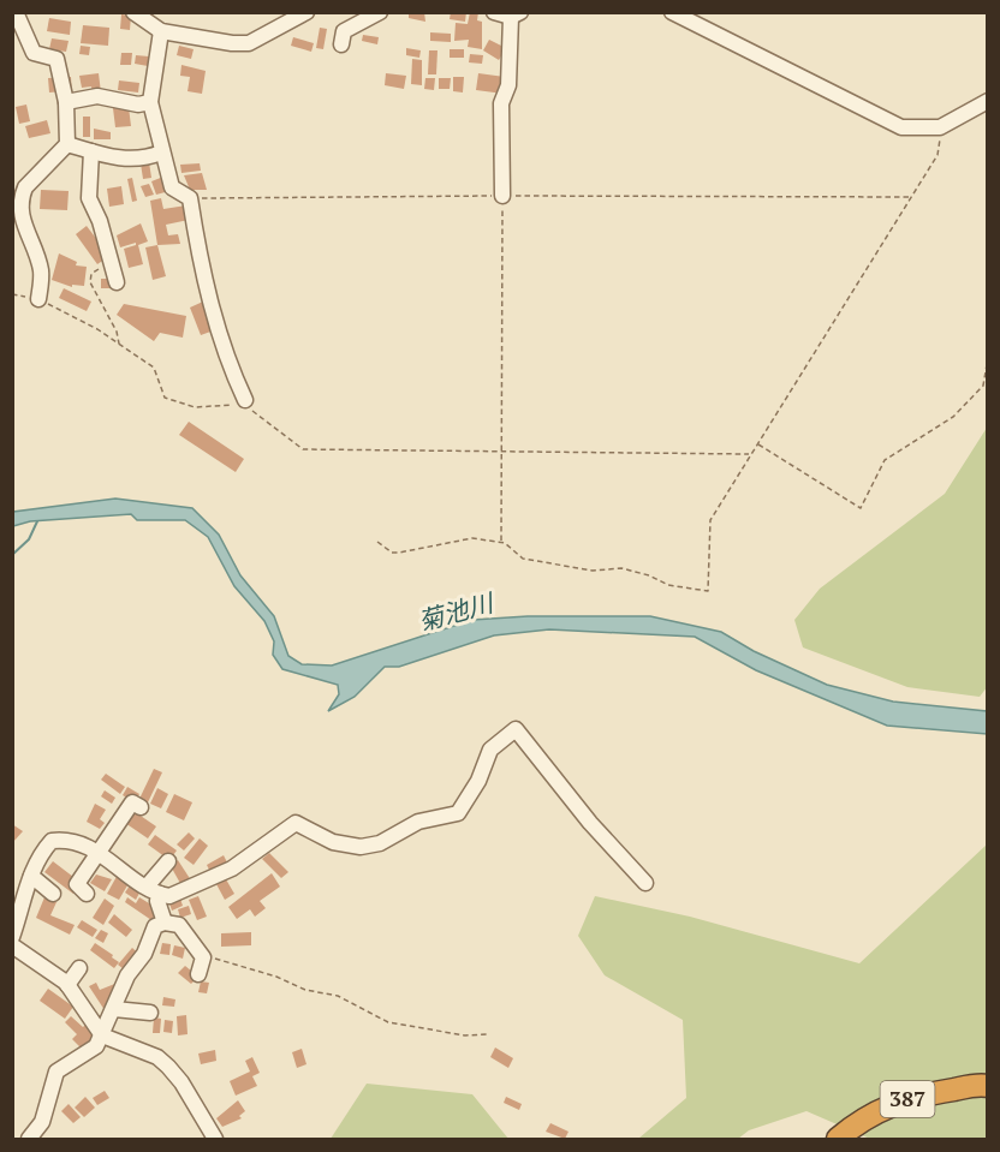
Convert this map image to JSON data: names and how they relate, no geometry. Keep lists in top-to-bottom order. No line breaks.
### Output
{"streets":{"highway":["387"]},"water":["菊池川"]}
